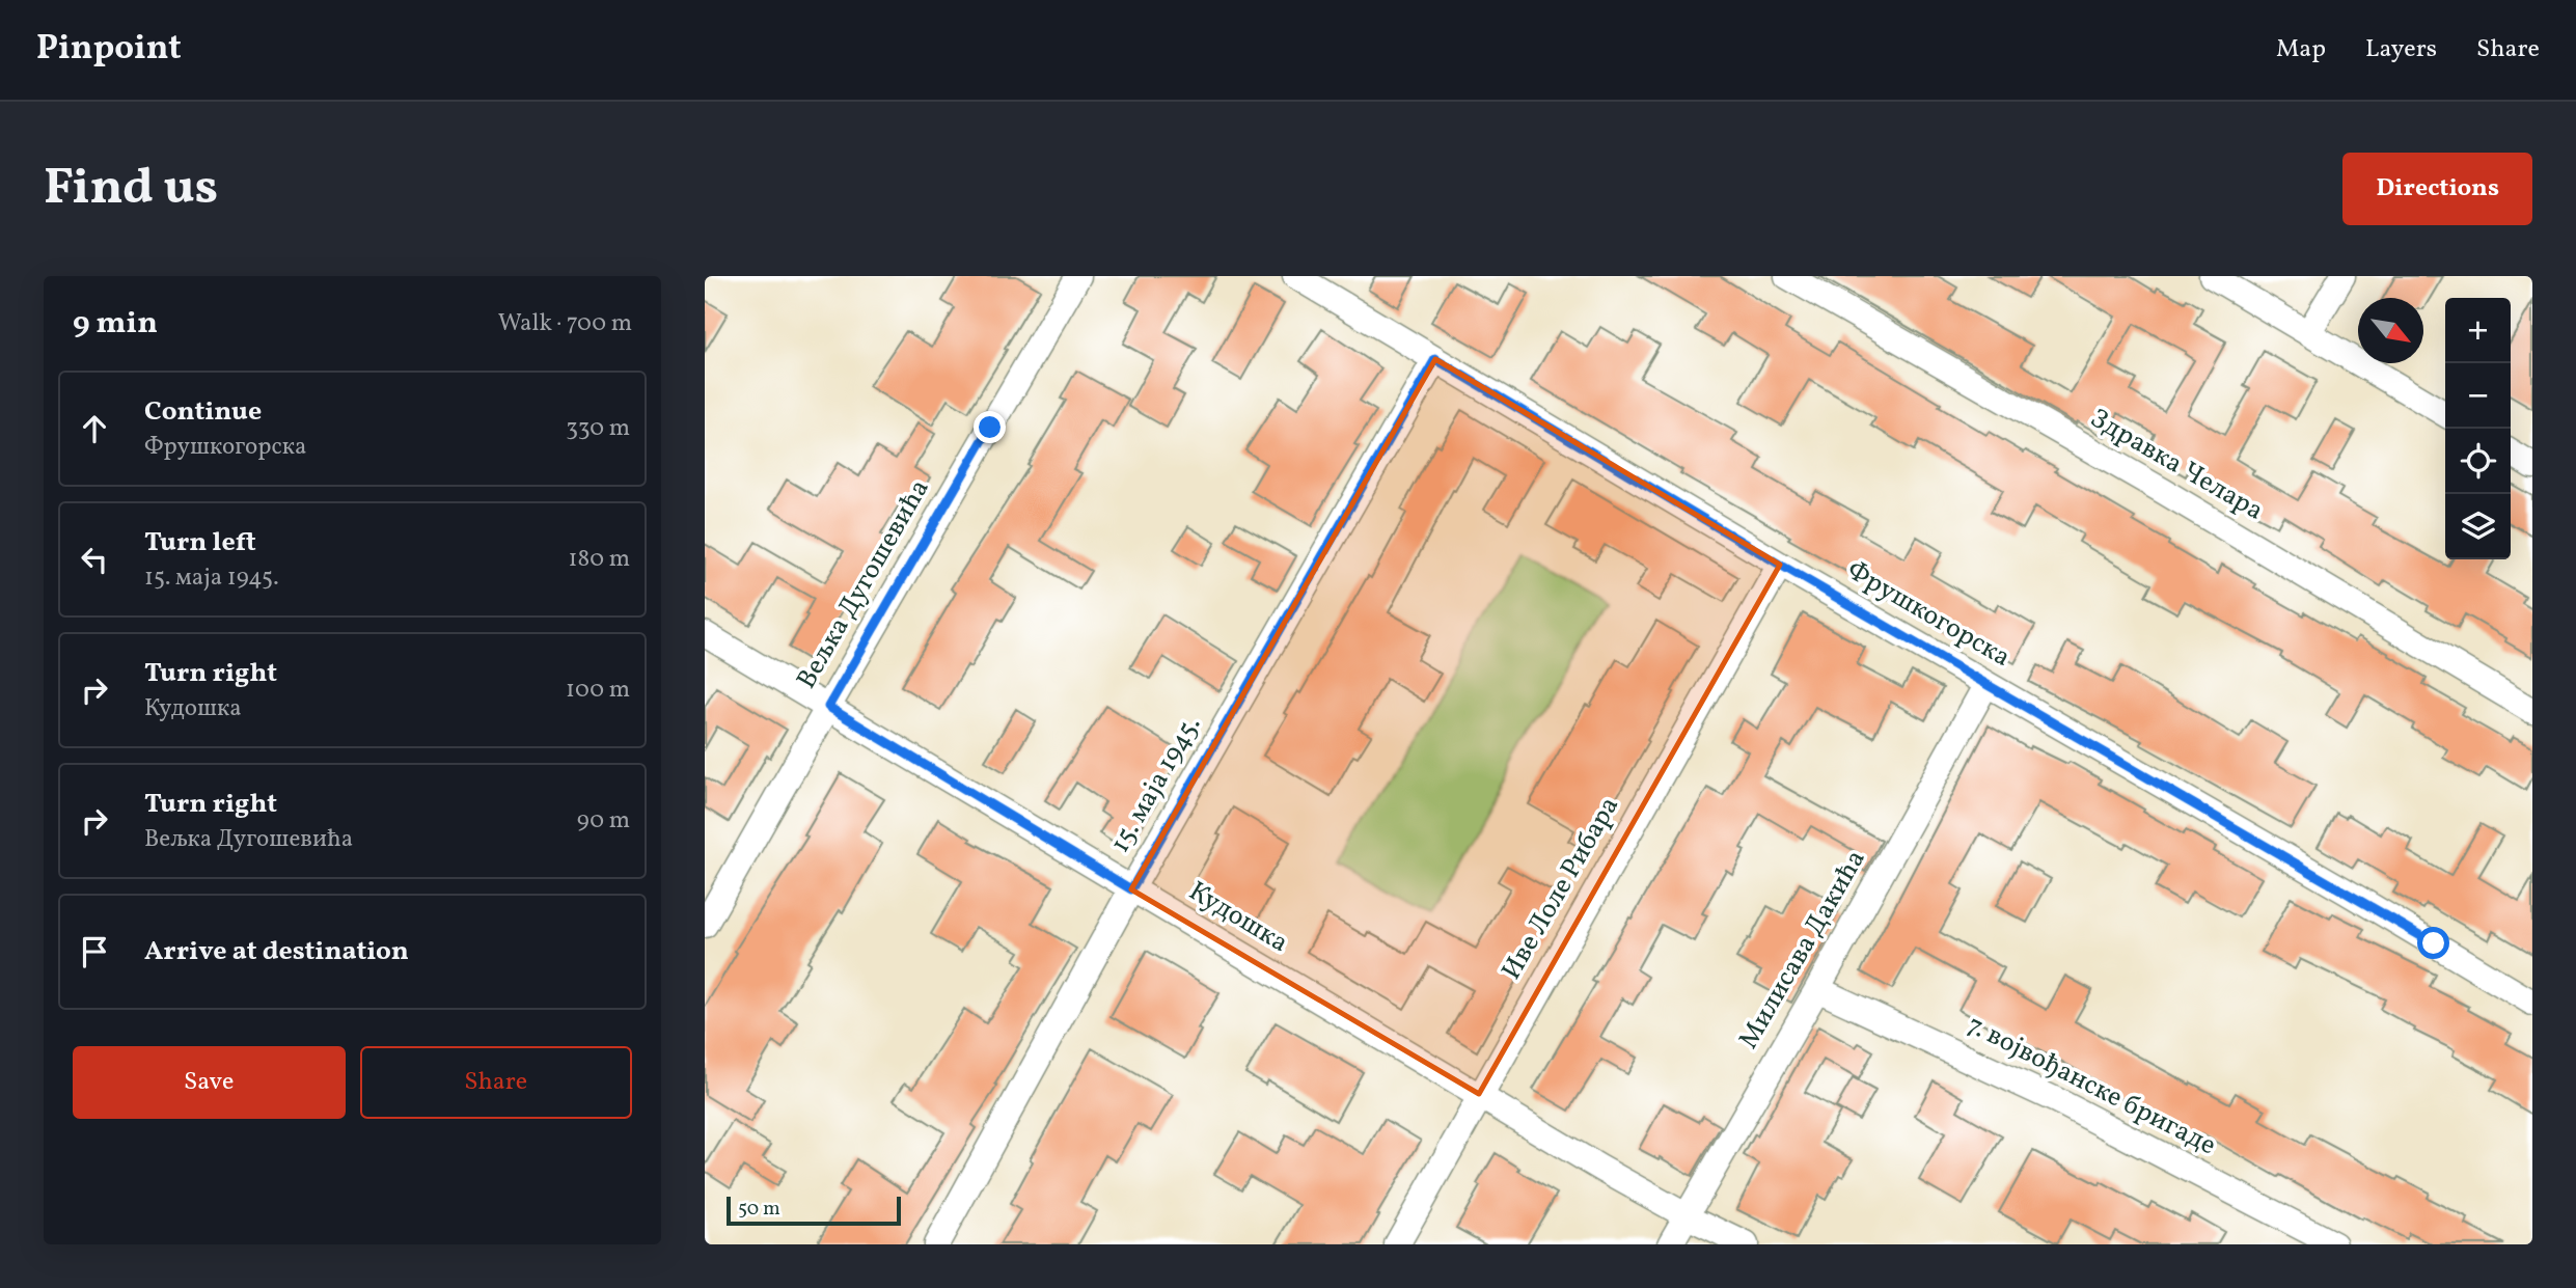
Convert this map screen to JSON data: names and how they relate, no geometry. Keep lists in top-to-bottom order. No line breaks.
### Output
{"streets":{"street":["Здравка Челара","Вељка Дугошевића","Фрушкогорска","15. маја 1945.","Иве Лоле Рибара","Кудошка","Милисава Дакића","7. војвођанске бригаде"]},"crossings":[["Вељка Дугошевића","Кудошка"],["Фрушкогорска","15. маја 1945."],["Фрушкогорска","Иве Лоле Рибара"],["Фрушкогорска","Милисава Дакића"],["15. маја 1945.","Кудошка"],["Иве Лоле Рибара","Кудошка"],["Кудошка","Милисава Дакића"],["Милисава Дакића","7. војвођанске бригаде"]],"scale_bar":"50 m","north":"bottom right","page":{"header":"Pinpoint","nav":["Map","Layers","Share"],"buttons":["Directions",["Save","Share"]],"title":"Find us","heading":["9 min","Walk · 700 m"],"map_buttons":["+","−"],"list":[["Continue","Фрушкогорска","330 m"],["Turn left","15. маја 1945.","180 m"],["Turn right","Кудошка","100 m"],["Turn right","Вељка Дугошевића","90 m"],"Arrive at destination"],"scale":"50 m"}}
